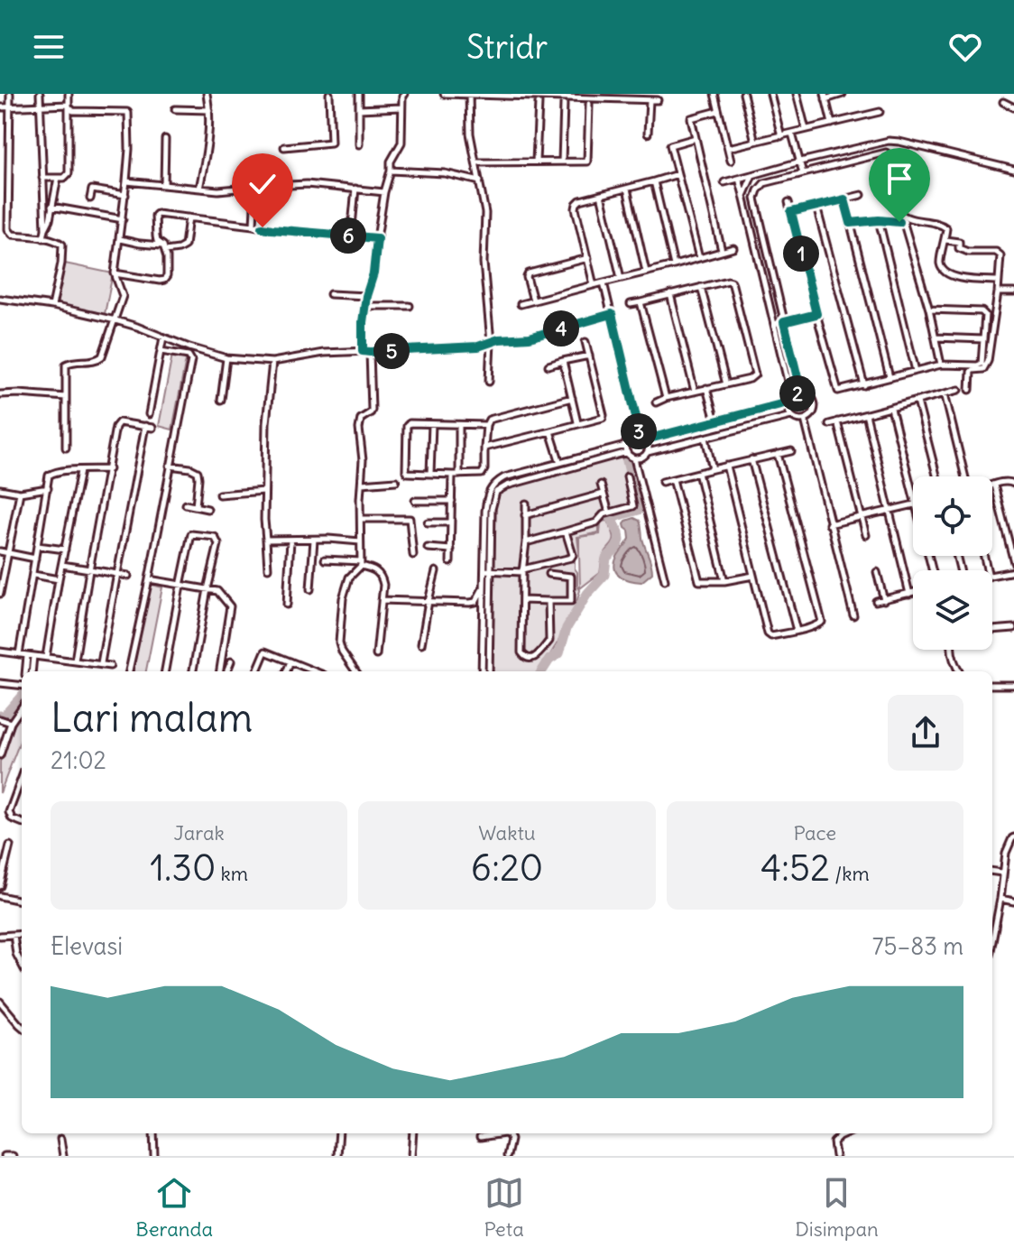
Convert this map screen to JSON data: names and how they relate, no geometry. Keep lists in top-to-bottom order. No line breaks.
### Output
{"page":{"header":"Stridr","pins":["6","1","4","5","2","3"],"heading":["Lari malam","21:02"],"stats":[["Jarak","1.30 km"],["Waktu","6:20"],["Pace","4:52 /km"]],"chart":["Elevasi","75–83 m"],"tabs":["Beranda","Peta","Disimpan"]}}
